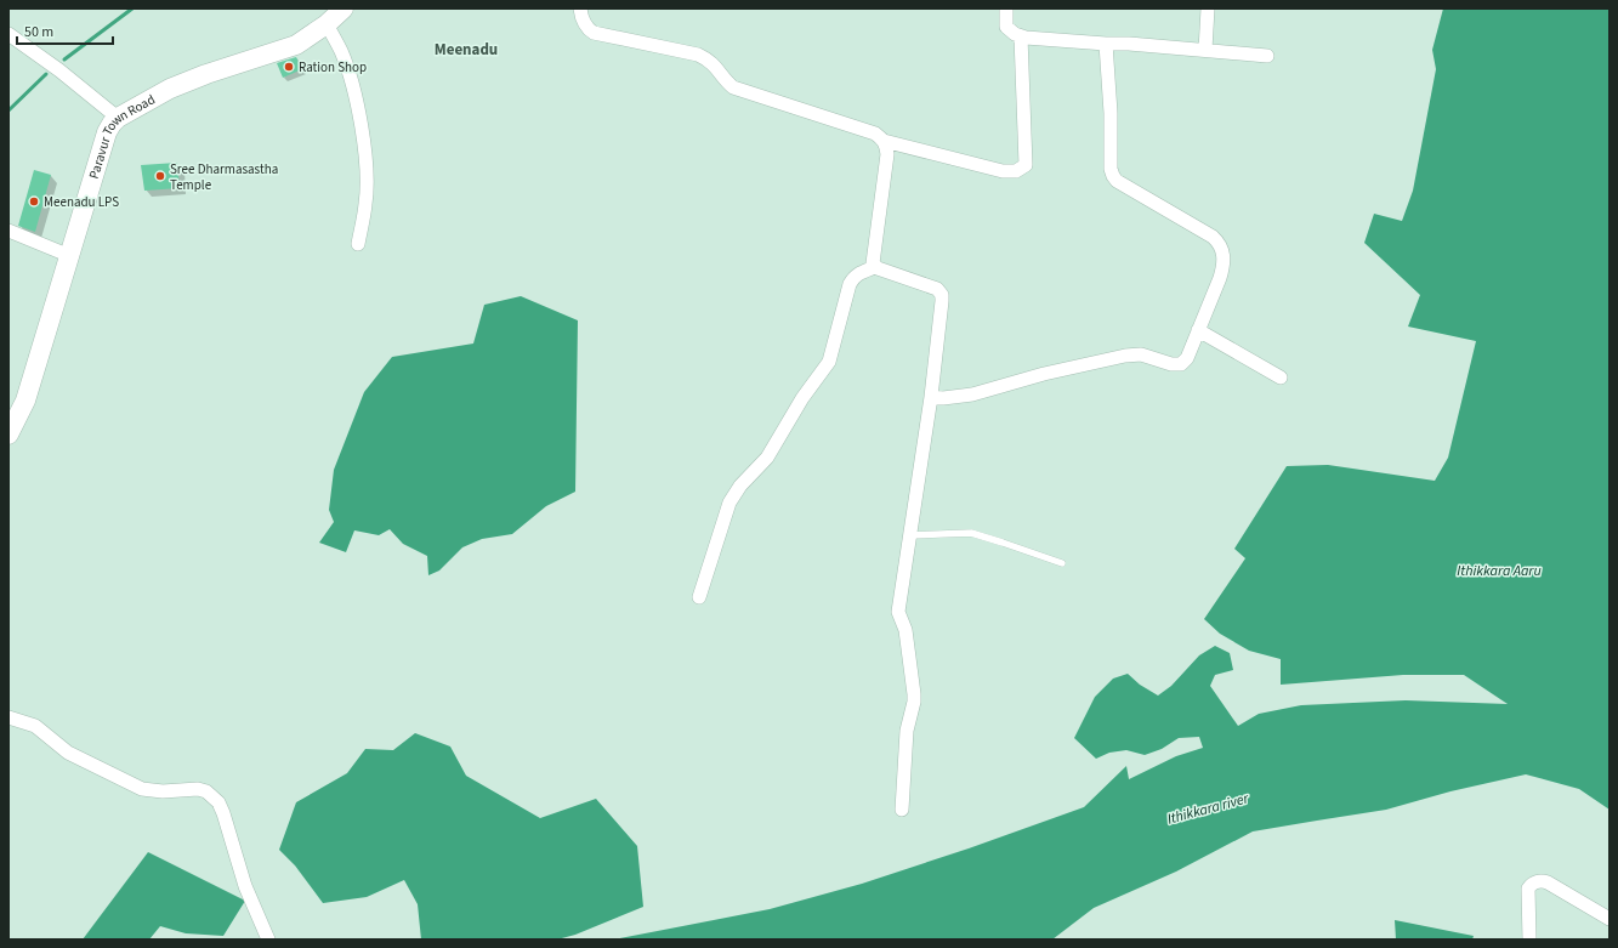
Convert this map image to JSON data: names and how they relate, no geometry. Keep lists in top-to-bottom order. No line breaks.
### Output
{"streets":{"main road":["Paravur Town Road"]},"districts":["Meenadu"],"water":["Ithikkara Aaru","Ithikkara river"],"places":["Ration Shop","Sree Dharmasastha Temple","Meenadu LPS"],"scale_bar":"50 m"}
